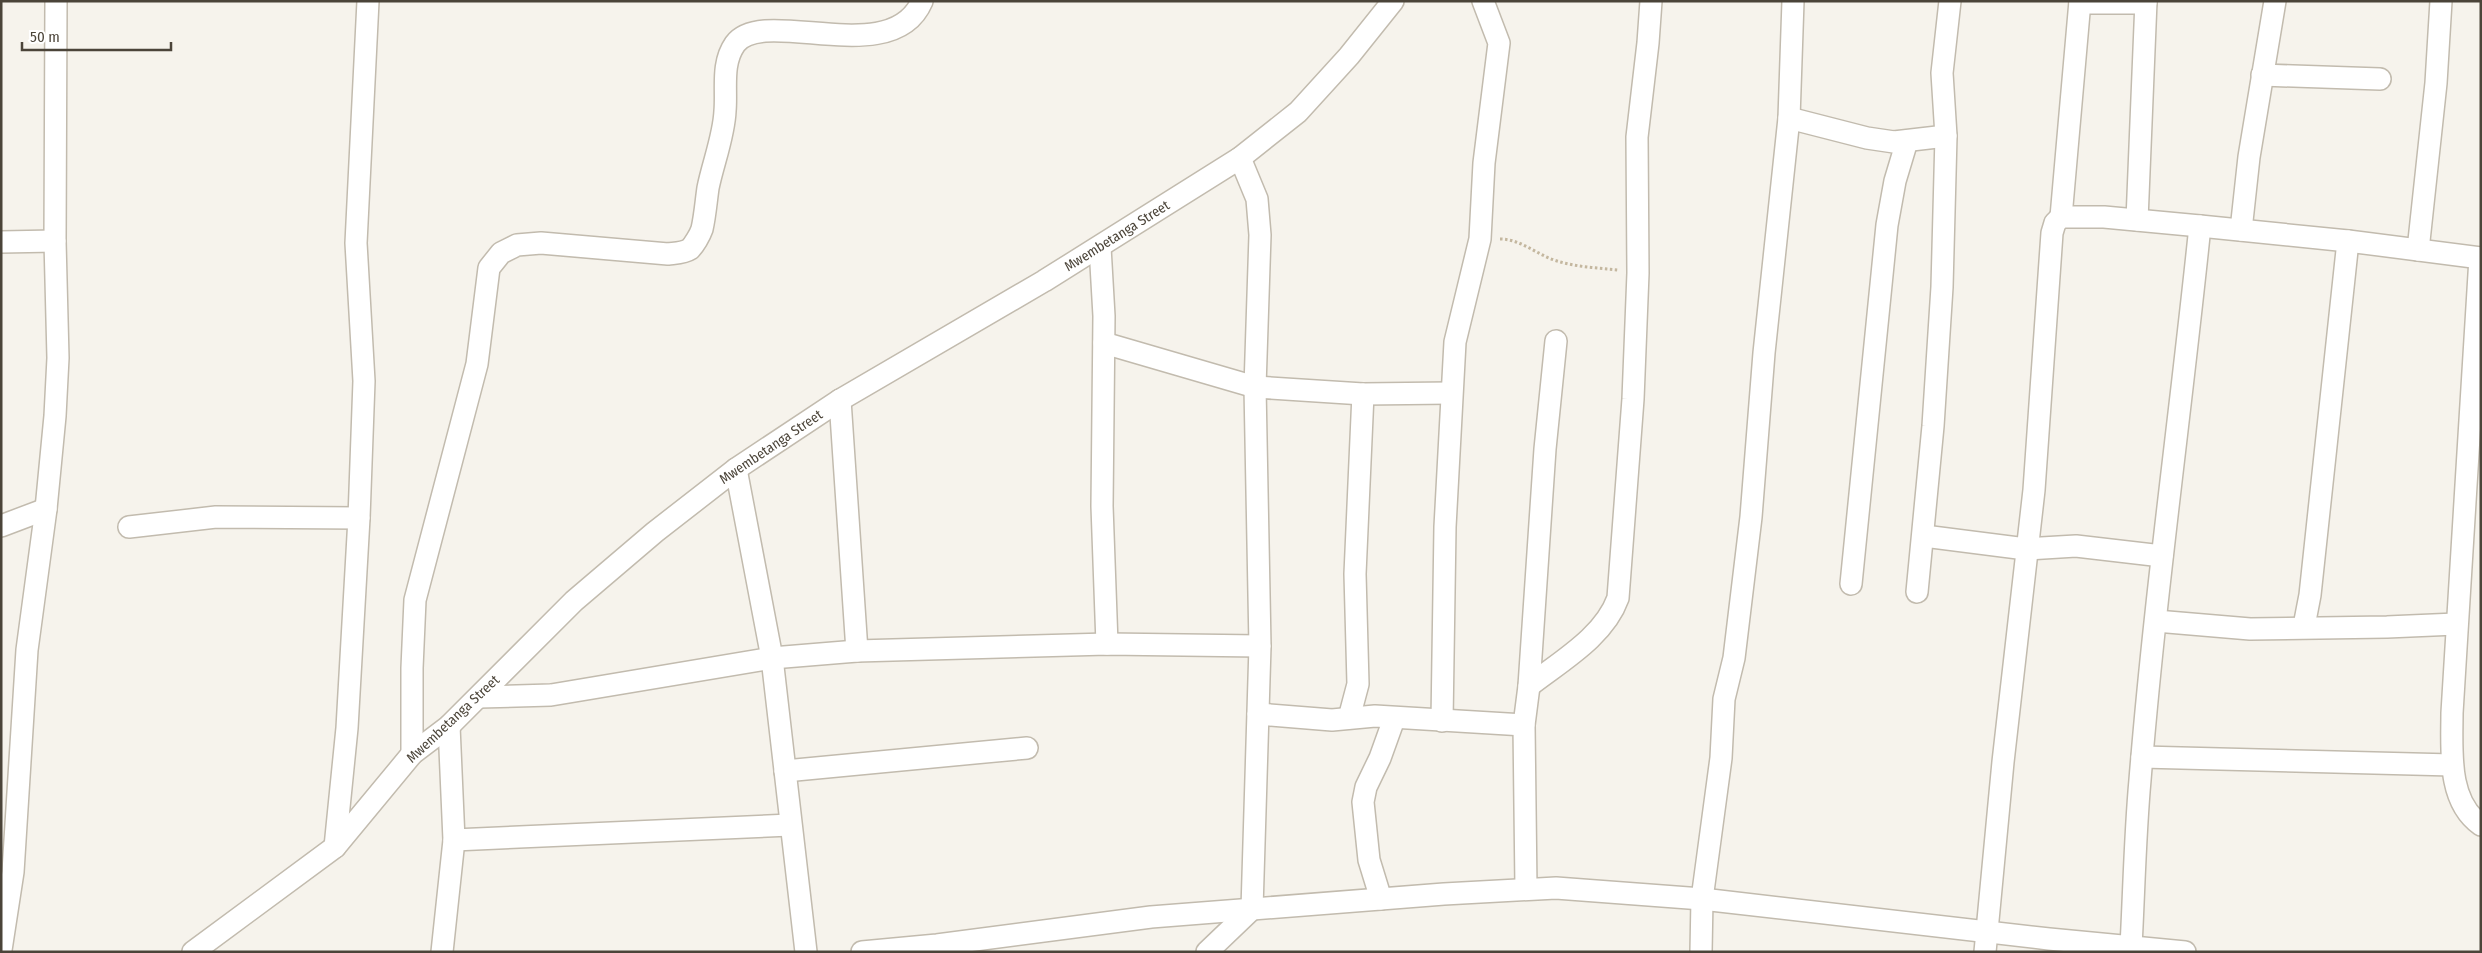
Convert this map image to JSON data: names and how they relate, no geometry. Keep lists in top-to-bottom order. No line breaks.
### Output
{"streets":{"street":["Mwembetanga Street"]},"scale_bar":"50 m"}
